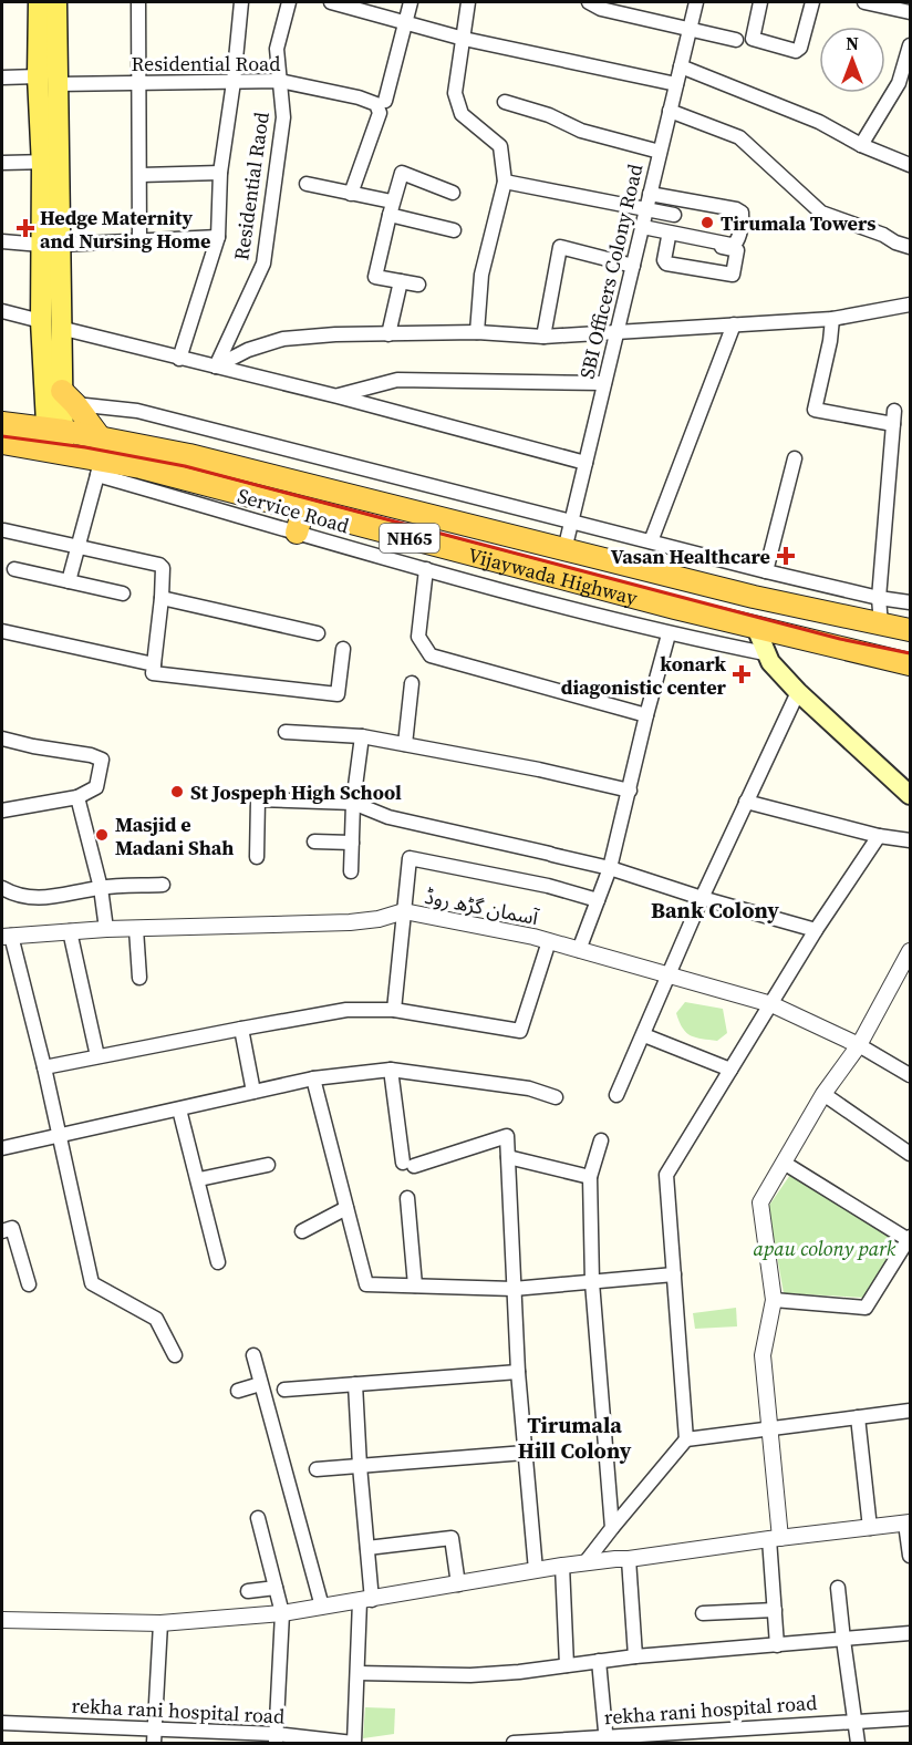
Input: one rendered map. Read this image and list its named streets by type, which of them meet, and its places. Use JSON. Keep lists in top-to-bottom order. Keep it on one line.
{"streets":{"highway":["NH65","Vijaywada Highway"],"street":["Residential Road","Residential Raod","SBI Officers Colony Road","Service Road","آسمان گڑھ روڈ","rekha rani hospital road"]},"crossings":[["Residential Road","Residential Raod"],["SBI Officers Colony Road","Vijaywada Highway"],["Service Road","Vijaywada Highway"]],"districts":["Bank Colony","Tirumala Hill Colony"],"parks":["apau colony park"],"places":{"other":["Tirumala Towers","St Jospeph High School","Masjid e Madani Shah"],"health":["Hedge Maternity and Nursing Home","Vasan Healthcare","konark diagonistic center"]},"north":"top"}
